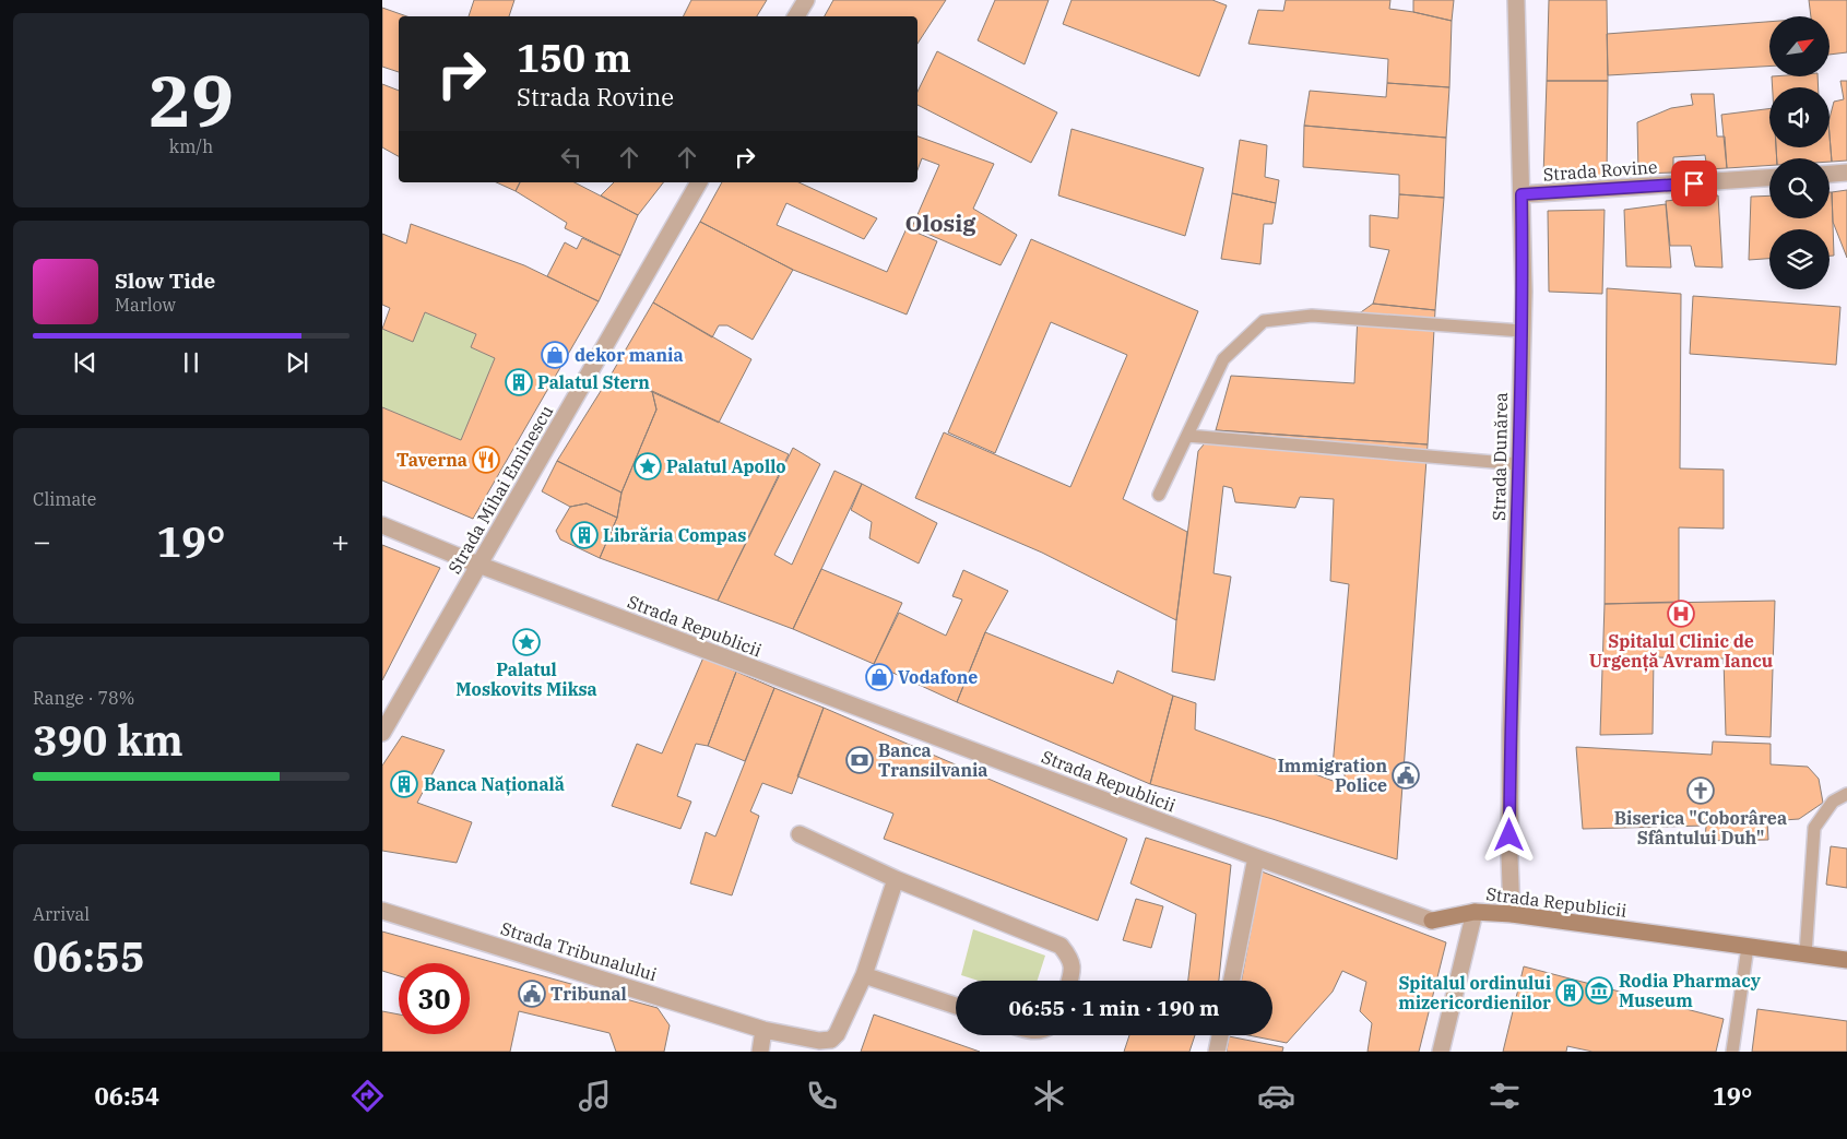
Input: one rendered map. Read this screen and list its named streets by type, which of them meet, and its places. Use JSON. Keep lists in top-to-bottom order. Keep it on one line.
{"streets":{"street":["Strada Rovine","Strada Dunărea","Strada Mihai Eminescu","Strada Republicii","Strada Tribunalului"]},"crossings":[["Strada Rovine","Strada Dunărea"],["Strada Dunărea","Strada Republicii"],["Strada Mihai Eminescu","Strada Republicii"]],"districts":["Olosig"],"places":{"shop":["dekor mania","Vodafone"],"building":["Palatul Stern","Librăria Compas","Banca Națională","Spitalul ordinului mizericordienilor"],"restaurant":["Taverna"],"place":["Palatul Apollo","Palatul Moskovits Miksa"],"hospital":["Spitalul Clinic de Urgență Avram Iancu"],"bank":["Banca Transilvania"],"public building":["Immigration Police","Tribunal"],"church":["Biserica \"Coborârea Sfântului Duh\""],"museum":["Rodia Pharmacy Museum"]},"north":"top right","page":{"tile":[["29","km/h"],"Climate",["Range · 78%","390 km"],["Arrival","06:55"]],"turn":["150 m","Strada Rovine"],"song":["Slow Tide","Marlow"],"heat":["−","19°","+"],"limit":"30","trip":"06:55 · 1 min · 190 m","tabs":["06:54","19°"]}}
